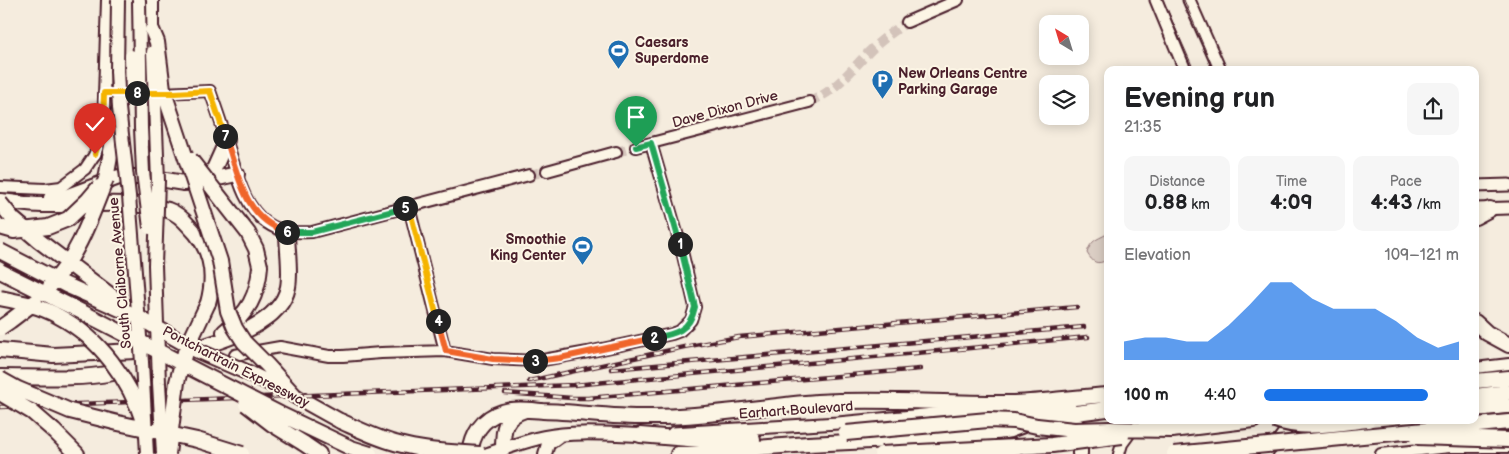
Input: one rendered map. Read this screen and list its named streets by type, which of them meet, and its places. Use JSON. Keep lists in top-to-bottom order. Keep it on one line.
{"streets":{"highway":["Pontchartrain Expressway"],"main road":["South Claiborne Avenue","Earhart Boulevard"],"street":["Dave Dixon Drive"]},"places":{"sports":["Caesars Superdome","Smoothie King Center"],"parking":["New Orleans Centre Parking Garage"]},"north":"top left","page":{"heading":["Evening run","21:35"],"pins":["8","7","5","6","1","4","2","3"],"stats":[["Distance","0.88 km"],["Time","4:09"],["Pace","4:43 /km"]],"chart":["Elevation","109–121 m"],"list":[{"name":"100 m","note":"4:40"}]}}
